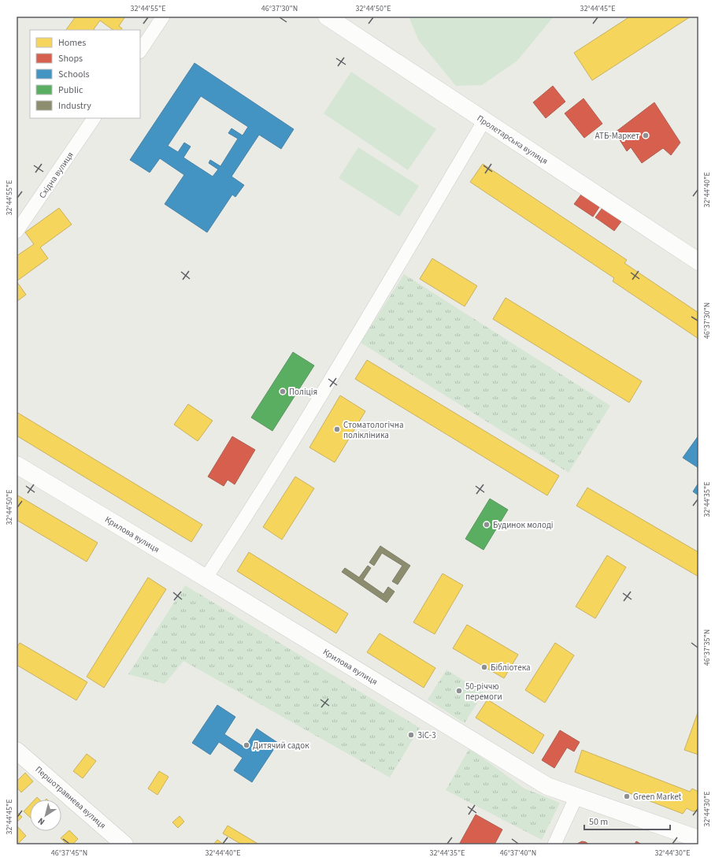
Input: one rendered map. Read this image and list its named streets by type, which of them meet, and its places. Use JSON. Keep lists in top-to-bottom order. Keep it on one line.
{"streets":{"street":["Пролетарська вулиця","Східна вулиця","Крилова вулиця","Першотравнева вулиця"]},"places":["АТБ-Маркет","Поліція","Стоматологічна полікліника","Будинок молоді","Бібліотека","50-річчю перемоги","ЗіС-3","Дитячий садок","Green Market"],"legend":["Homes","Shops","Schools","Public","Industry"],"scale_bar":"50 m","north":"bottom left","coordinates":["32°44'55\"E","46°37'30\"N","32°44'50\"E","32°44'45\"E","32°44'40\"E","32°44'35\"E","46°37'35\"N","32°44'30\"E","46°37'45\"N","46°37'40\"N"]}
